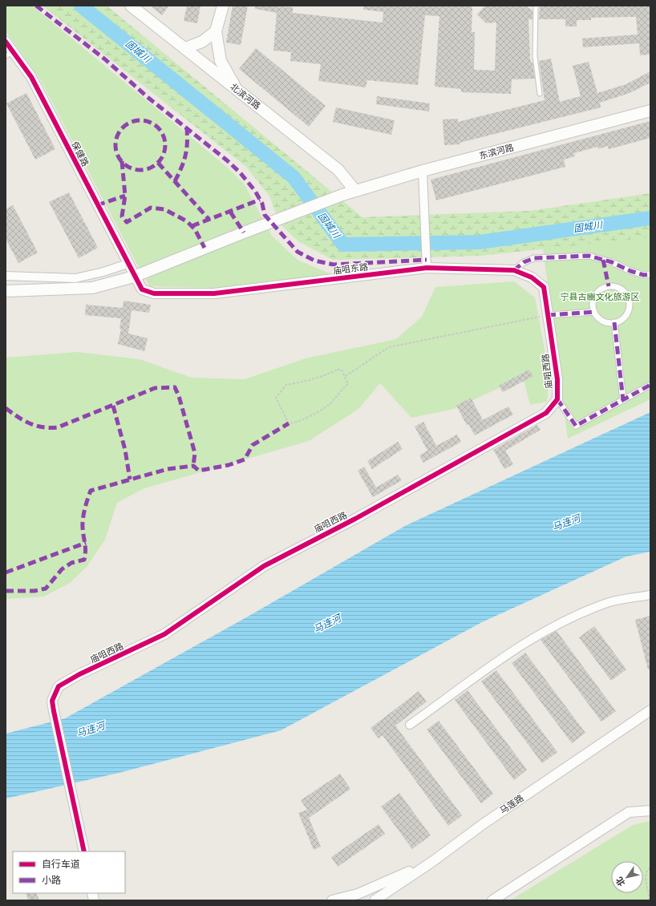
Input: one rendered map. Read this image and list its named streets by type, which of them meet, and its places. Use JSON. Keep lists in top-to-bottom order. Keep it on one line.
{"streets":{"main road":["北滨河路","东滨河路"],"street":["保健路","庙咀东路","庙咀西路","马莲路"]},"crossings":[["北滨河路","东滨河路"],["东滨河路","保健路"],["东滨河路","庙咀东路"],["保健路","庙咀东路"],["庙咀东路","庙咀西路"]],"water":["固城川","马连河"],"parks":["宁县古豳文化旅游区"],"legend":["自行车道","小路"],"north":"bottom left"}
